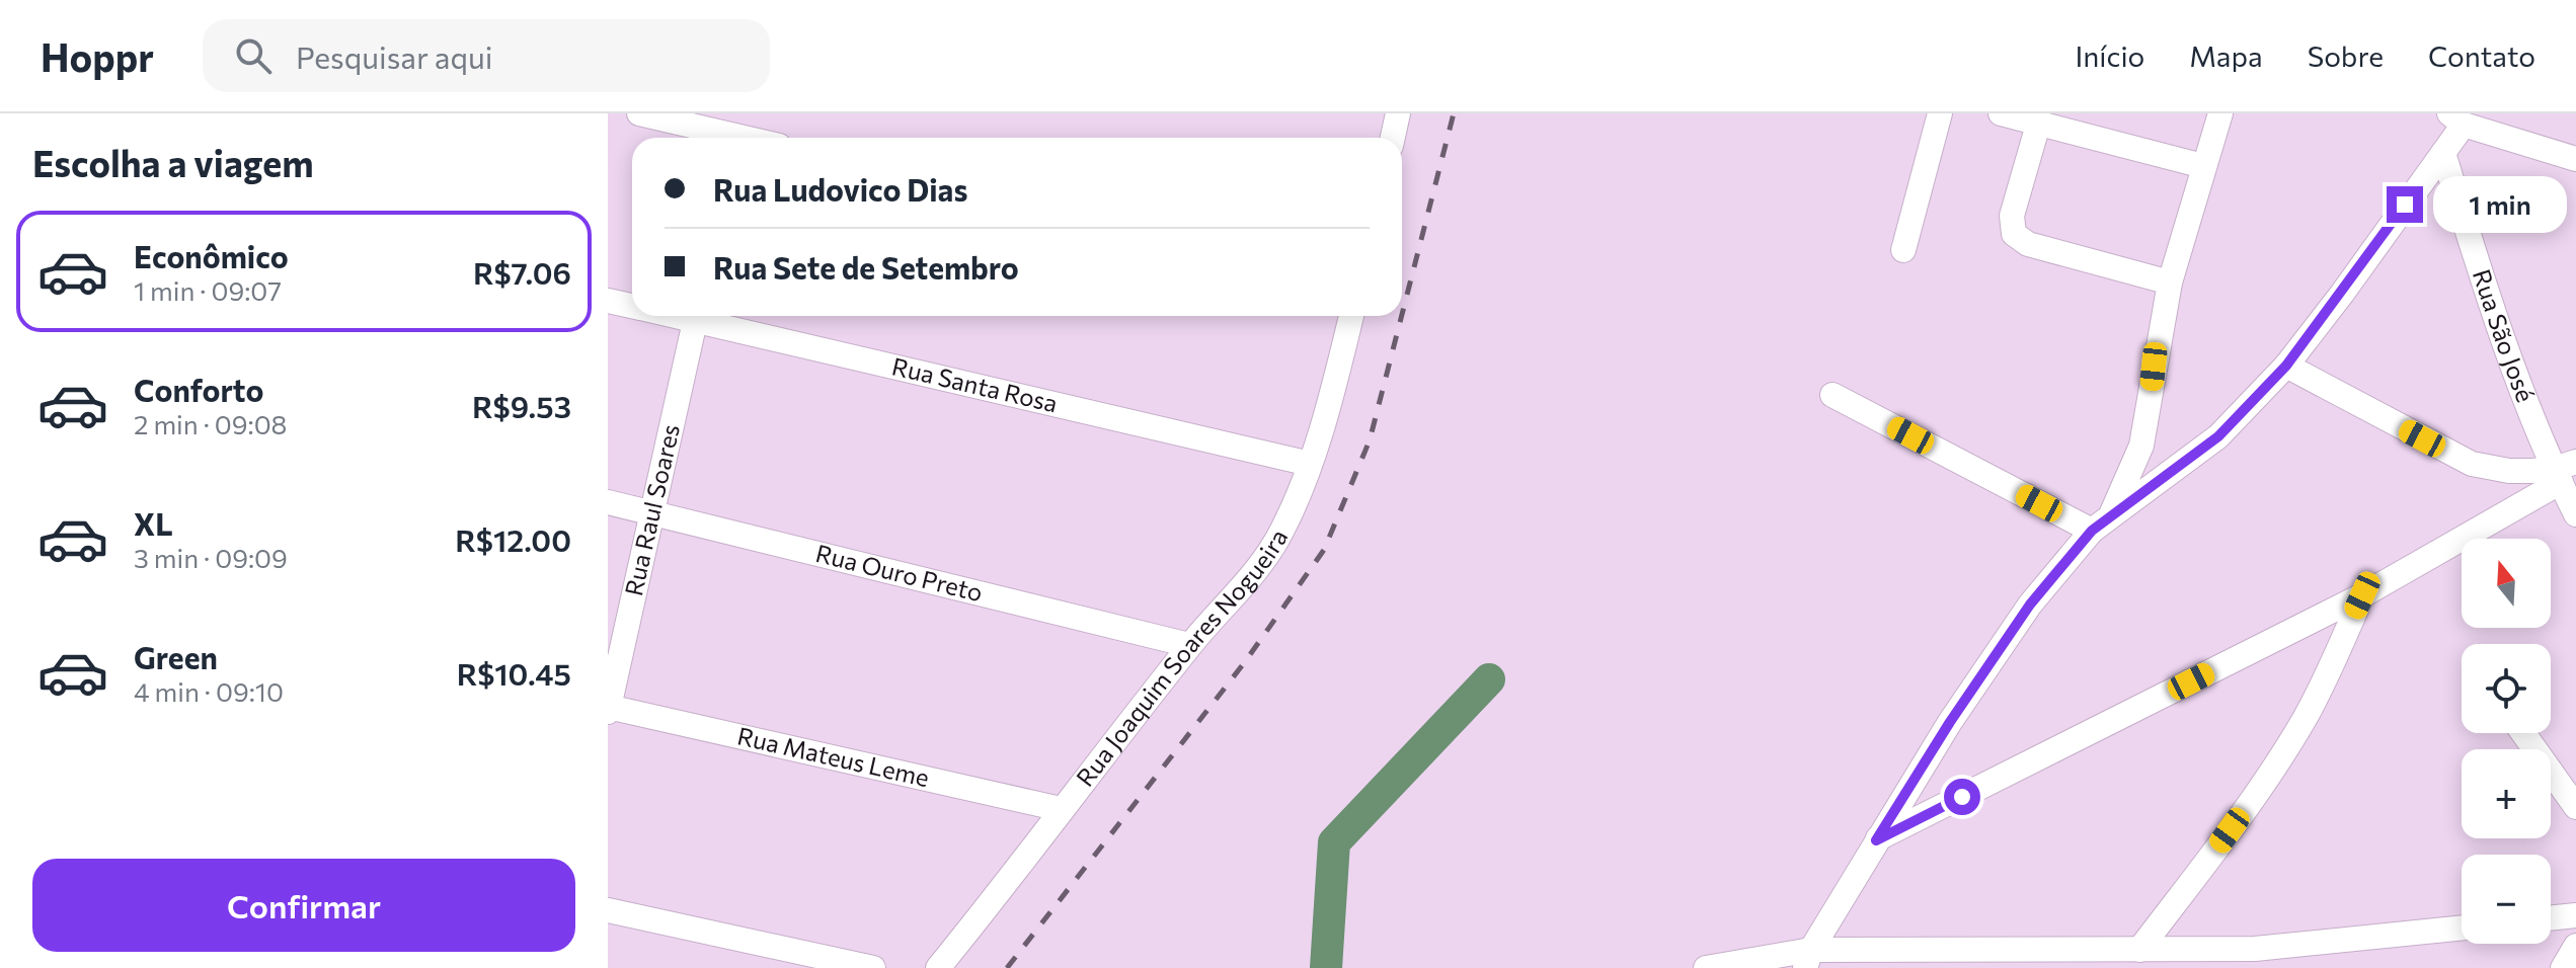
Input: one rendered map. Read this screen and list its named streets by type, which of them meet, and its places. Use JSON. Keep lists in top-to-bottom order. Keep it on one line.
{"streets":{"street":["Rua São José","Rua Santa Rosa","Rua Raul Soares","Rua Ouro Preto","Rua Joaquim Soares Nogueira","Rua Mateus Leme"]},"crossings":[["Rua Santa Rosa","Rua Joaquim Soares Nogueira"],["Rua Raul Soares","Rua Ouro Preto"],["Rua Raul Soares","Rua Mateus Leme"],["Rua Ouro Preto","Rua Joaquim Soares Nogueira"],["Rua Joaquim Soares Nogueira","Rua Mateus Leme"]],"north":"top","page":{"header":"Hoppr","search":"Pesquisar aqui","nav":["Início","Mapa","Sobre","Contato"],"heading":"Escolha a viagem","banner":["Rua Ludovico Dias","Rua Sete de Setembro"],"bubble":"1 min","list":[{"name":"Econômico","note":"1 min · 09:07","value":"R$7.06"},{"name":"Conforto","note":"2 min · 09:08","value":"R$9.53"},{"name":"XL","note":"3 min · 09:09","value":"R$12.00"},{"name":"Green","note":"4 min · 09:10","value":"R$10.45"}],"map_buttons":["+","−"],"buttons":"Confirmar"}}
